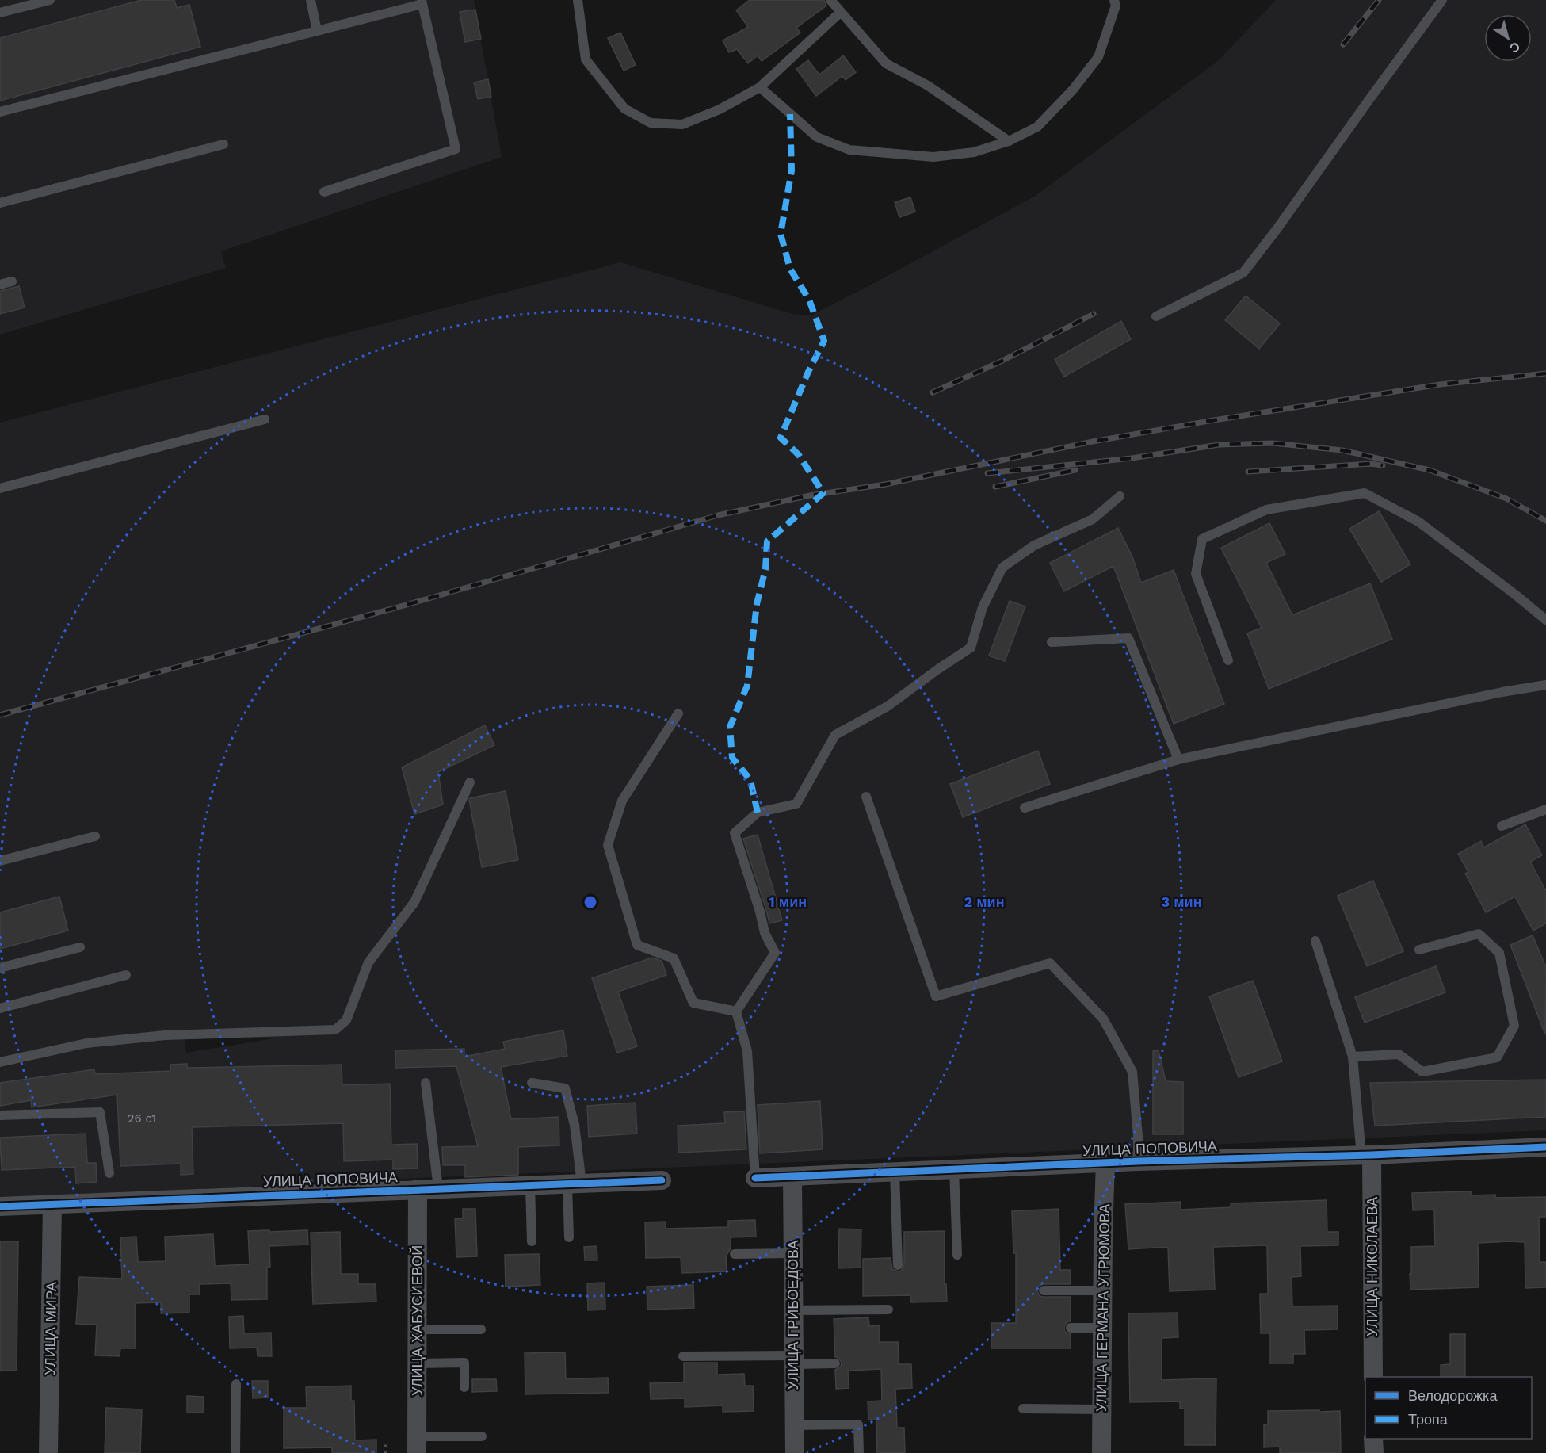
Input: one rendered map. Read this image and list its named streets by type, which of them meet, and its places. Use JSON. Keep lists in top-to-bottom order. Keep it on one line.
{"streets":{"street":["УЛИЦА ПОПОВИЧА","УЛИЦА НИКОЛАЕВА","УЛИЦА ГЕРМАНА УГРЮМОВА","УЛИЦА ГРИБОЕДОВА","УЛИЦА ХАБУСИЕВОЙ","УЛИЦА МИРА"]},"crossings":[["УЛИЦА ПОПОВИЧА","УЛИЦА НИКОЛАЕВА"],["УЛИЦА ПОПОВИЧА","УЛИЦА ГЕРМАНА УГРЮМОВА"],["УЛИЦА ПОПОВИЧА","УЛИЦА ГРИБОЕДОВА"],["УЛИЦА ПОПОВИЧА","УЛИЦА ХАБУСИЕВОЙ"],["УЛИЦА ПОПОВИЧА","УЛИЦА МИРА"]],"house_numbers":["26 с1"],"legend":["Велодорожка","Тропа"],"north":"bottom right","rings":["1 мин","2 мин","3 мин"]}
